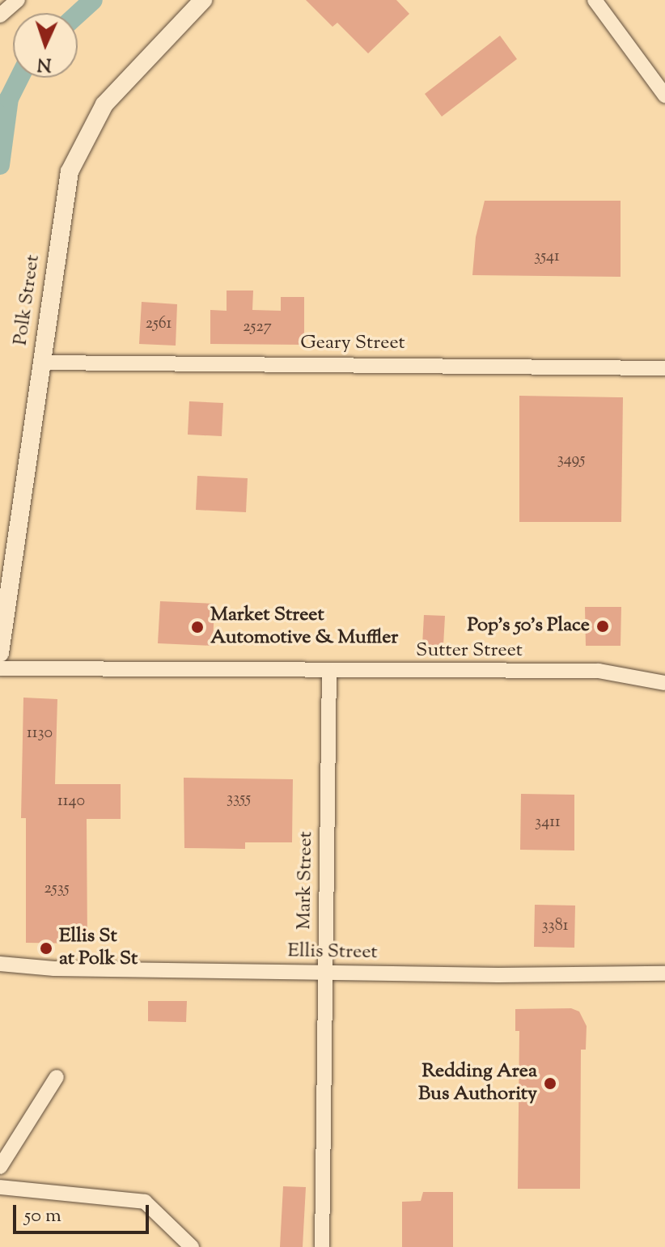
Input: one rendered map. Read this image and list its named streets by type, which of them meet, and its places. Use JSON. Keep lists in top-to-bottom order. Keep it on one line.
{"streets":{"street":["Polk Street","Geary Street","Sutter Street","Mark Street","Ellis Street"]},"crossings":[["Polk Street","Geary Street"],["Sutter Street","Mark Street"],["Mark Street","Ellis Street"]],"places":["Pop's 50's Place","Market Street Automotive & Muffler","Ellis St at Polk St","Redding Area Bus Authority"],"house_numbers":["3541","2561","2527","3495","1130","3355","1140","3411","2535","3381"],"scale_bar":"50 m","north":"bottom"}
